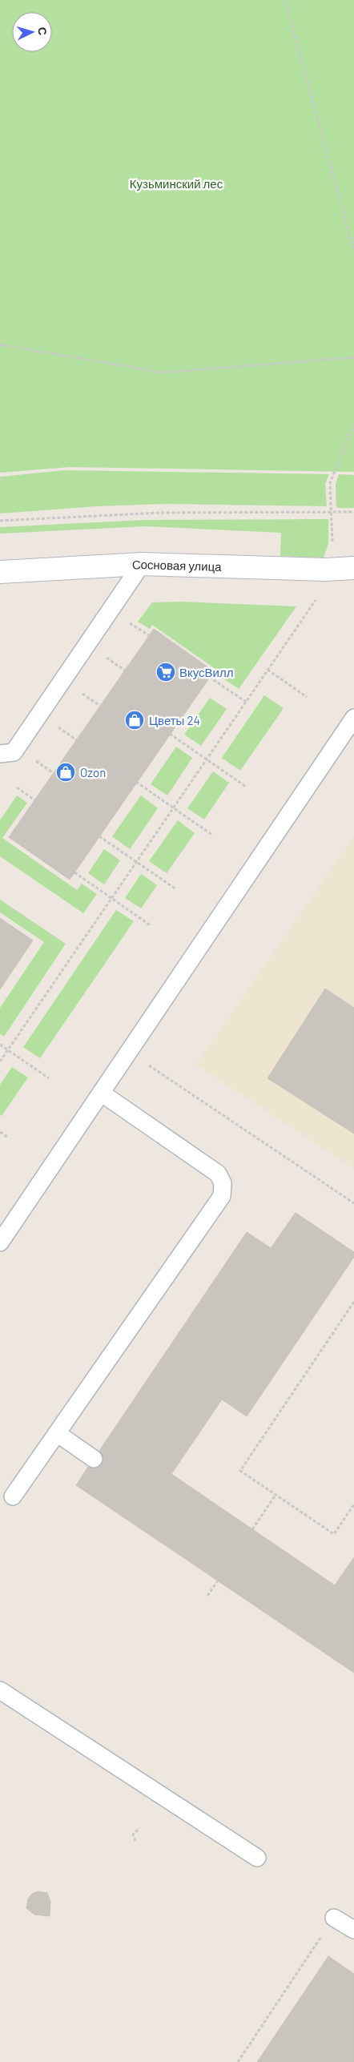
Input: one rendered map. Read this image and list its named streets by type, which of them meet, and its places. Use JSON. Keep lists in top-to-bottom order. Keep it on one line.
{"streets":{"street":["Сосновая улица"]},"parks":["Кузьминский лес"],"places":{"supermarket":["ВкусВилл"],"shop":["Цветы 24","Ozon"]},"north":"right"}
